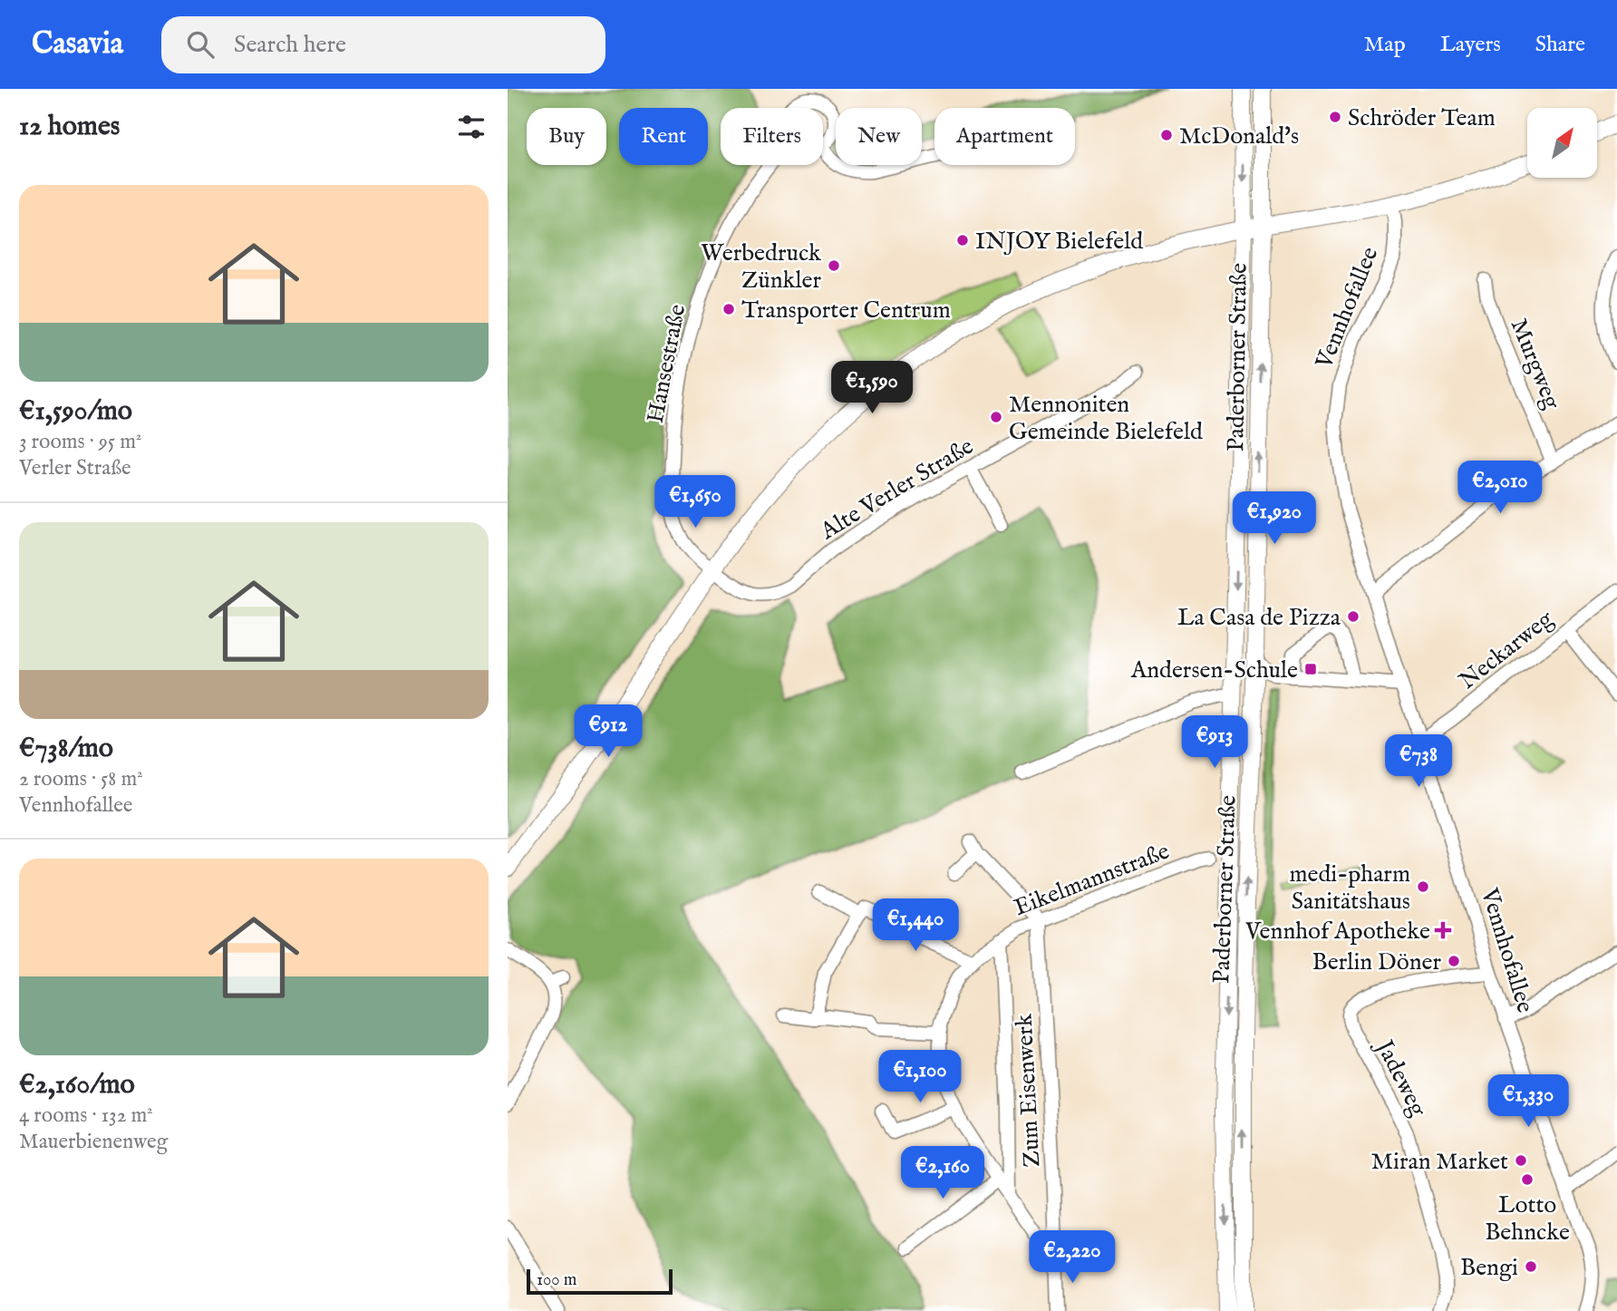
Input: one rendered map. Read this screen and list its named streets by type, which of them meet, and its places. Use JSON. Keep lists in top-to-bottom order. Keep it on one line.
{"streets":{"main road":["Paderborner Straße"],"street":["Vennhofallee","Hansestraße","Murgweg","Alte Verler Straße","Neckarweg","Eikelmannstraße","Jadeweg","Zum Eisenwerk"]},"crossings":[["Vennhofallee","Neckarweg"],["Vennhofallee","Jadeweg"],["Hansestraße","Alte Verler Straße"],["Eikelmannstraße","Zum Eisenwerk"]],"places":{"other":["Schröder Team","McDonald's","INJOY Bielefeld","Werbedruck Zünkler","Transporter Centrum","Mennoniten Gemeinde Bielefeld","La Casa de Pizza","medi-pharm Sanitätshaus","Berlin Döner","Miran Market","Lotto Behncke","Bengi"],"transit":["Andersen-Schule"],"health":["Vennhof Apotheke"]},"scale_bar":"100 m","north":"top right","page":{"header":"Casavia","search":"Search here","nav":["Map","Layers","Share"],"heading":"12 homes","chip":["Buy","Rent","Filters","New","Apartment"],"list":[{"name":"€1,590/mo","note":"3 rooms · 95 m² · Verler Straße"},{"name":"€738/mo","note":"2 rooms · 58 m² · Vennhofallee"},{"name":"€2,160/mo","note":"4 rooms · 132 m² · Mauerbienenweg"}],"price":["€1,590","€2,010","€1,650","€1,920","€912","€913","€738","€1,440","€1,100","€1,330","€2,160","€2,220"],"scale":"100 m"}}
